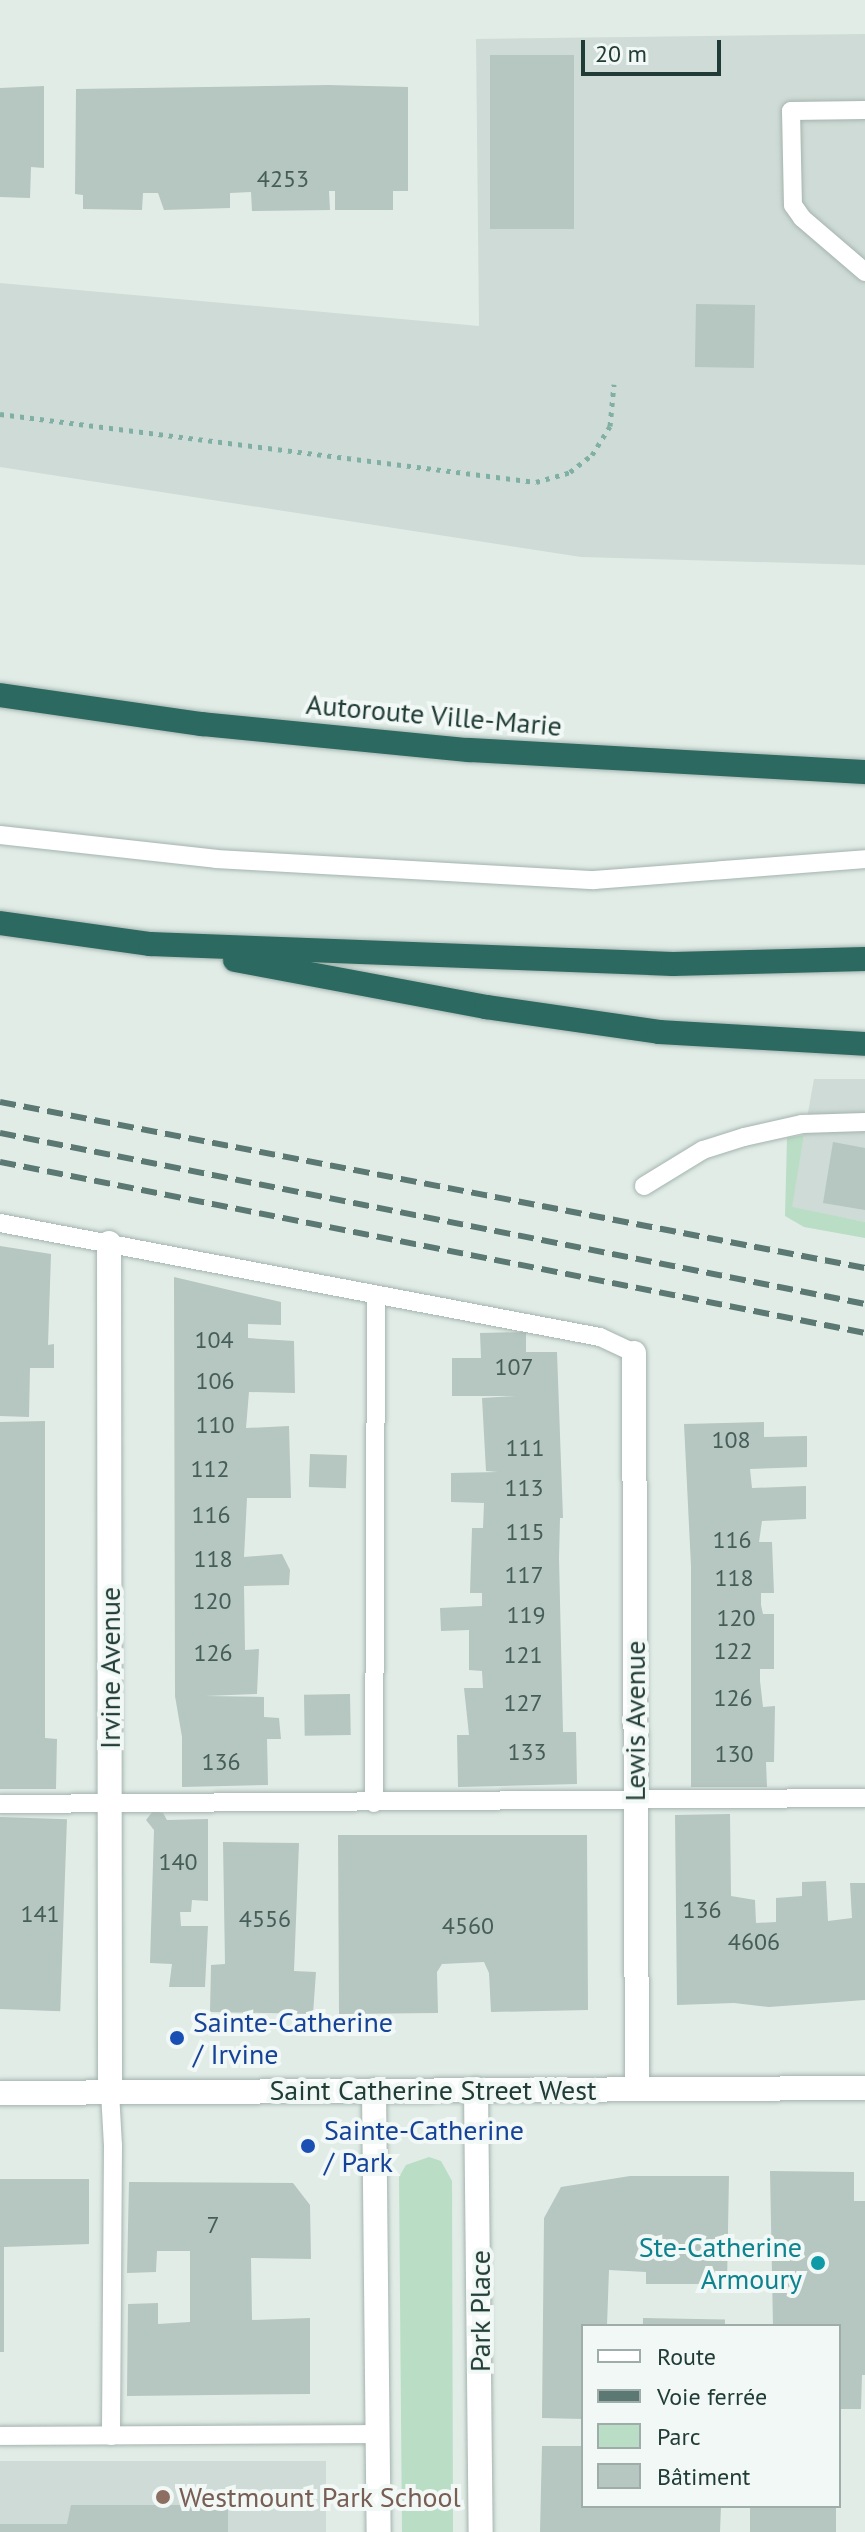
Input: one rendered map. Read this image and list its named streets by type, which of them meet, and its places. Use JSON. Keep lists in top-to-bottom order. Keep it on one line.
{"streets":{"highway":["Autoroute Ville-Marie"],"street":["Irvine Avenue","Lewis Avenue","Saint Catherine Street West","Park Place"]},"crossings":[["Irvine Avenue","Saint Catherine Street West"],["Lewis Avenue","Saint Catherine Street West"],["Saint Catherine Street West","Park Place"]],"places":["Sainte-Catherine / Irvine","Sainte-Catherine / Park","Ste-Catherine Armoury","Westmount Park School"],"house_numbers":["4253","104","107","106","110","108","111","112","113","116","115","116","118","117","118","120","119","120","122","126","121","126","127","133","130","136","140","136","141","4556","4560","4606","7"],"legend":["Route","Voie ferrée","Parc","Bâtiment"],"scale_bar":"20 m"}
